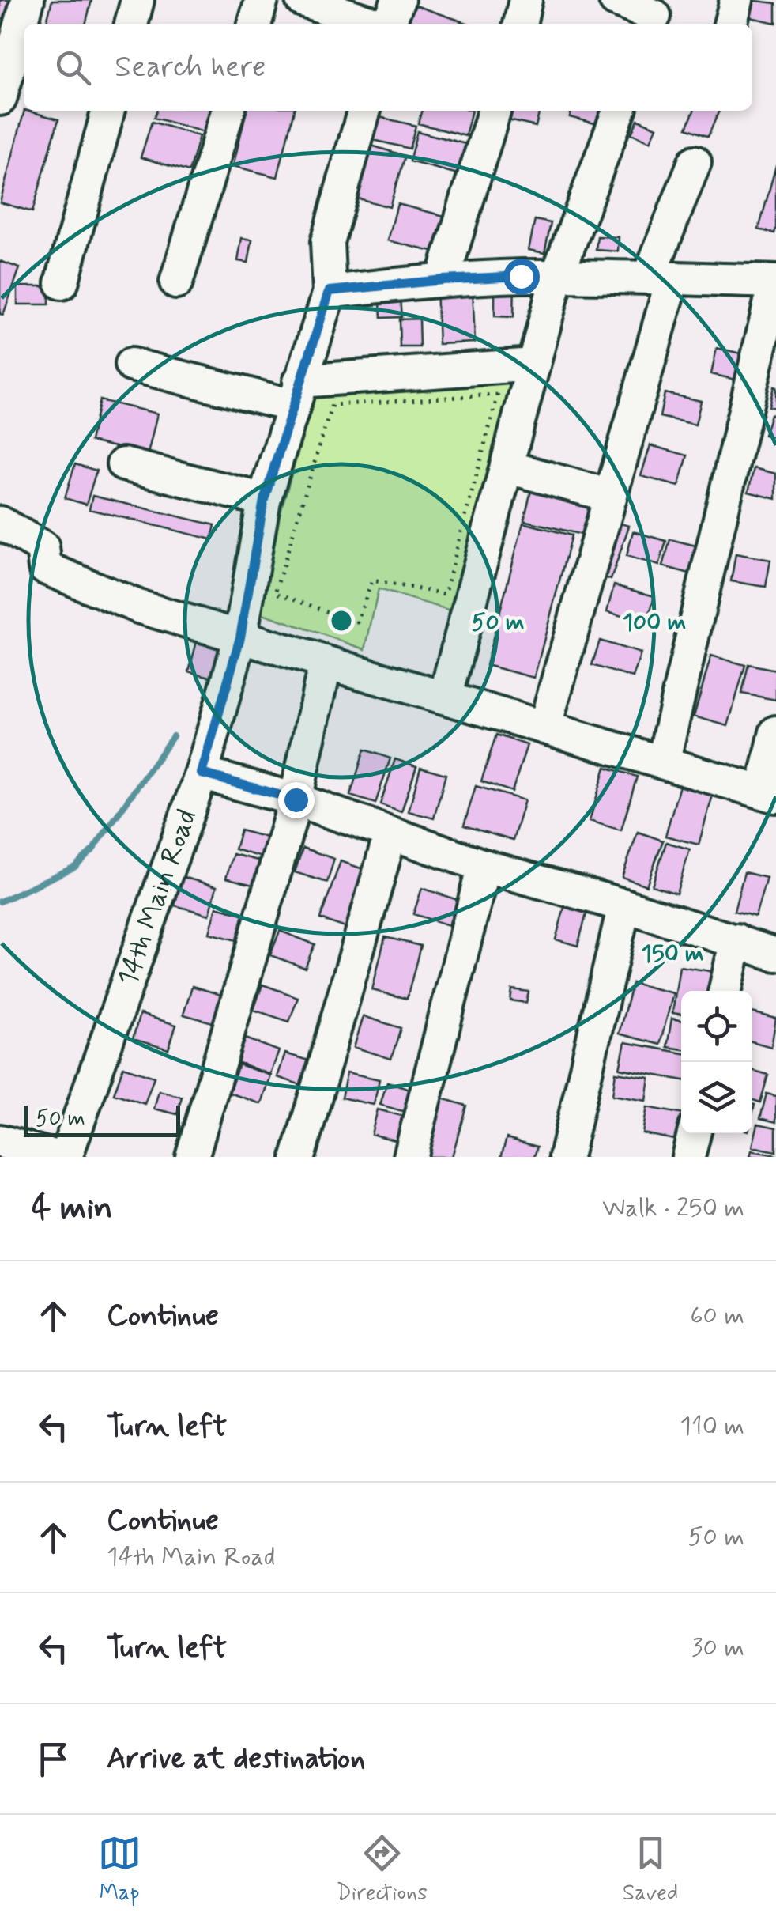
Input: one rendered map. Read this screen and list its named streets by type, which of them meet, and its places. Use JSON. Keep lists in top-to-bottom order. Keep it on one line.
{"streets":{"street":["14th Main Road"]},"scale_bar":"50 m","page":{"search":"Search here","scale":"50 m","heading":["4 min","Walk · 250 m"],"list":[["Continue","60 m"],["Turn left","110 m"],["Continue","14th Main Road","50 m"],["Turn left","30 m"],"Arrive at destination"],"nav":["Map","Directions","Saved"]},"rings":["50 m","100 m","150 m"]}
